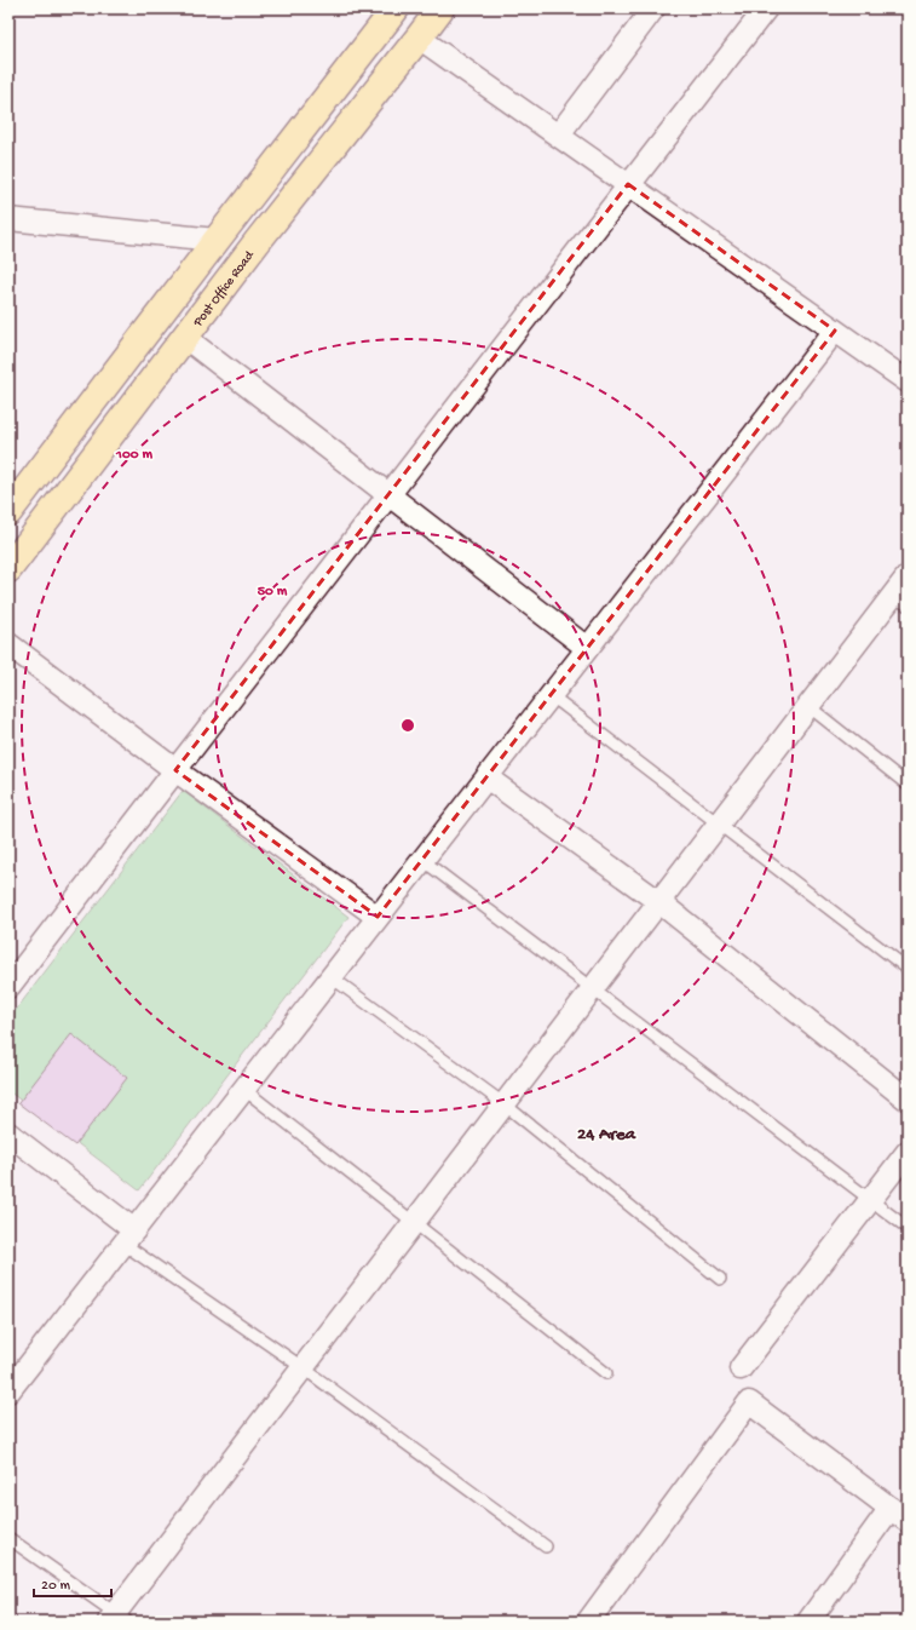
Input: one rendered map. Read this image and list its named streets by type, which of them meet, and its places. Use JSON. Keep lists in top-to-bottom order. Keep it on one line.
{"streets":{"main road":["Post Office Road"]},"districts":["24 Area"],"scale_bar":"20 m","rings":["100 m","50 m"]}
